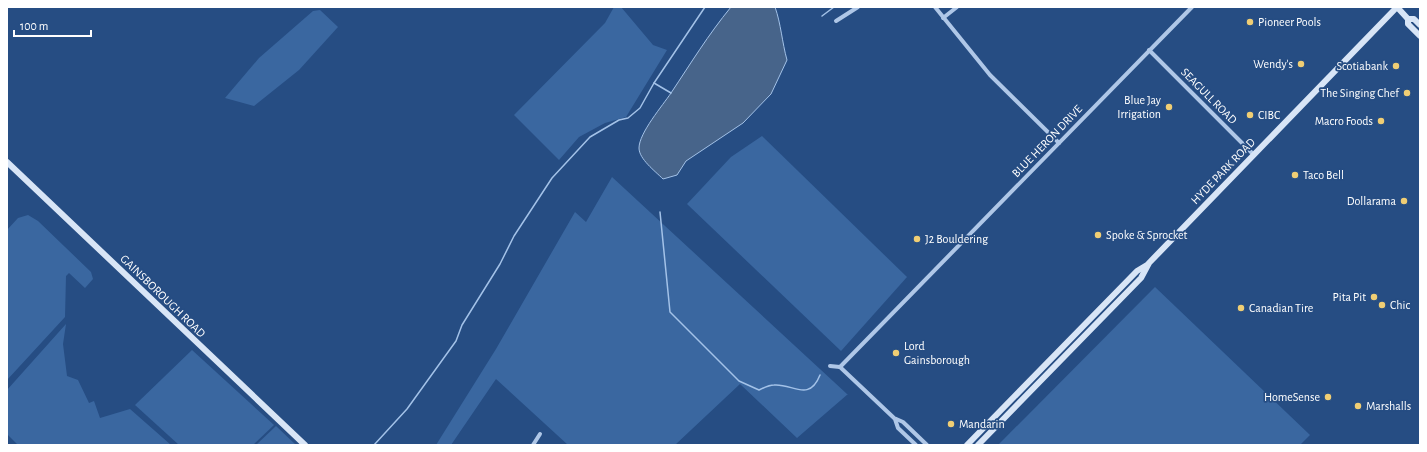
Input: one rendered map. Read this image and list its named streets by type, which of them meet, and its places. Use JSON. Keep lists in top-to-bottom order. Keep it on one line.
{"streets":{"main road":["HYDE PARK ROAD","GAINSBOROUGH ROAD"],"street":["SEAGULL ROAD","BLUE HERON DRIVE"]},"crossings":[["SEAGULL ROAD","BLUE HERON DRIVE"],["SEAGULL ROAD","HYDE PARK ROAD"]],"places":["Pioneer Pools","Wendy's","Scotiabank","The Singing Chef","Blue Jay Irrigation","CIBC","Macro Foods","Taco Bell","Dollarama","Spoke & Sprocket","J2 Bouldering","Pita Pit","Chic","Canadian Tire","Lord Gainsborough","HomeSense","Marshalls","Mandarin"],"scale_bar":"100 m"}
